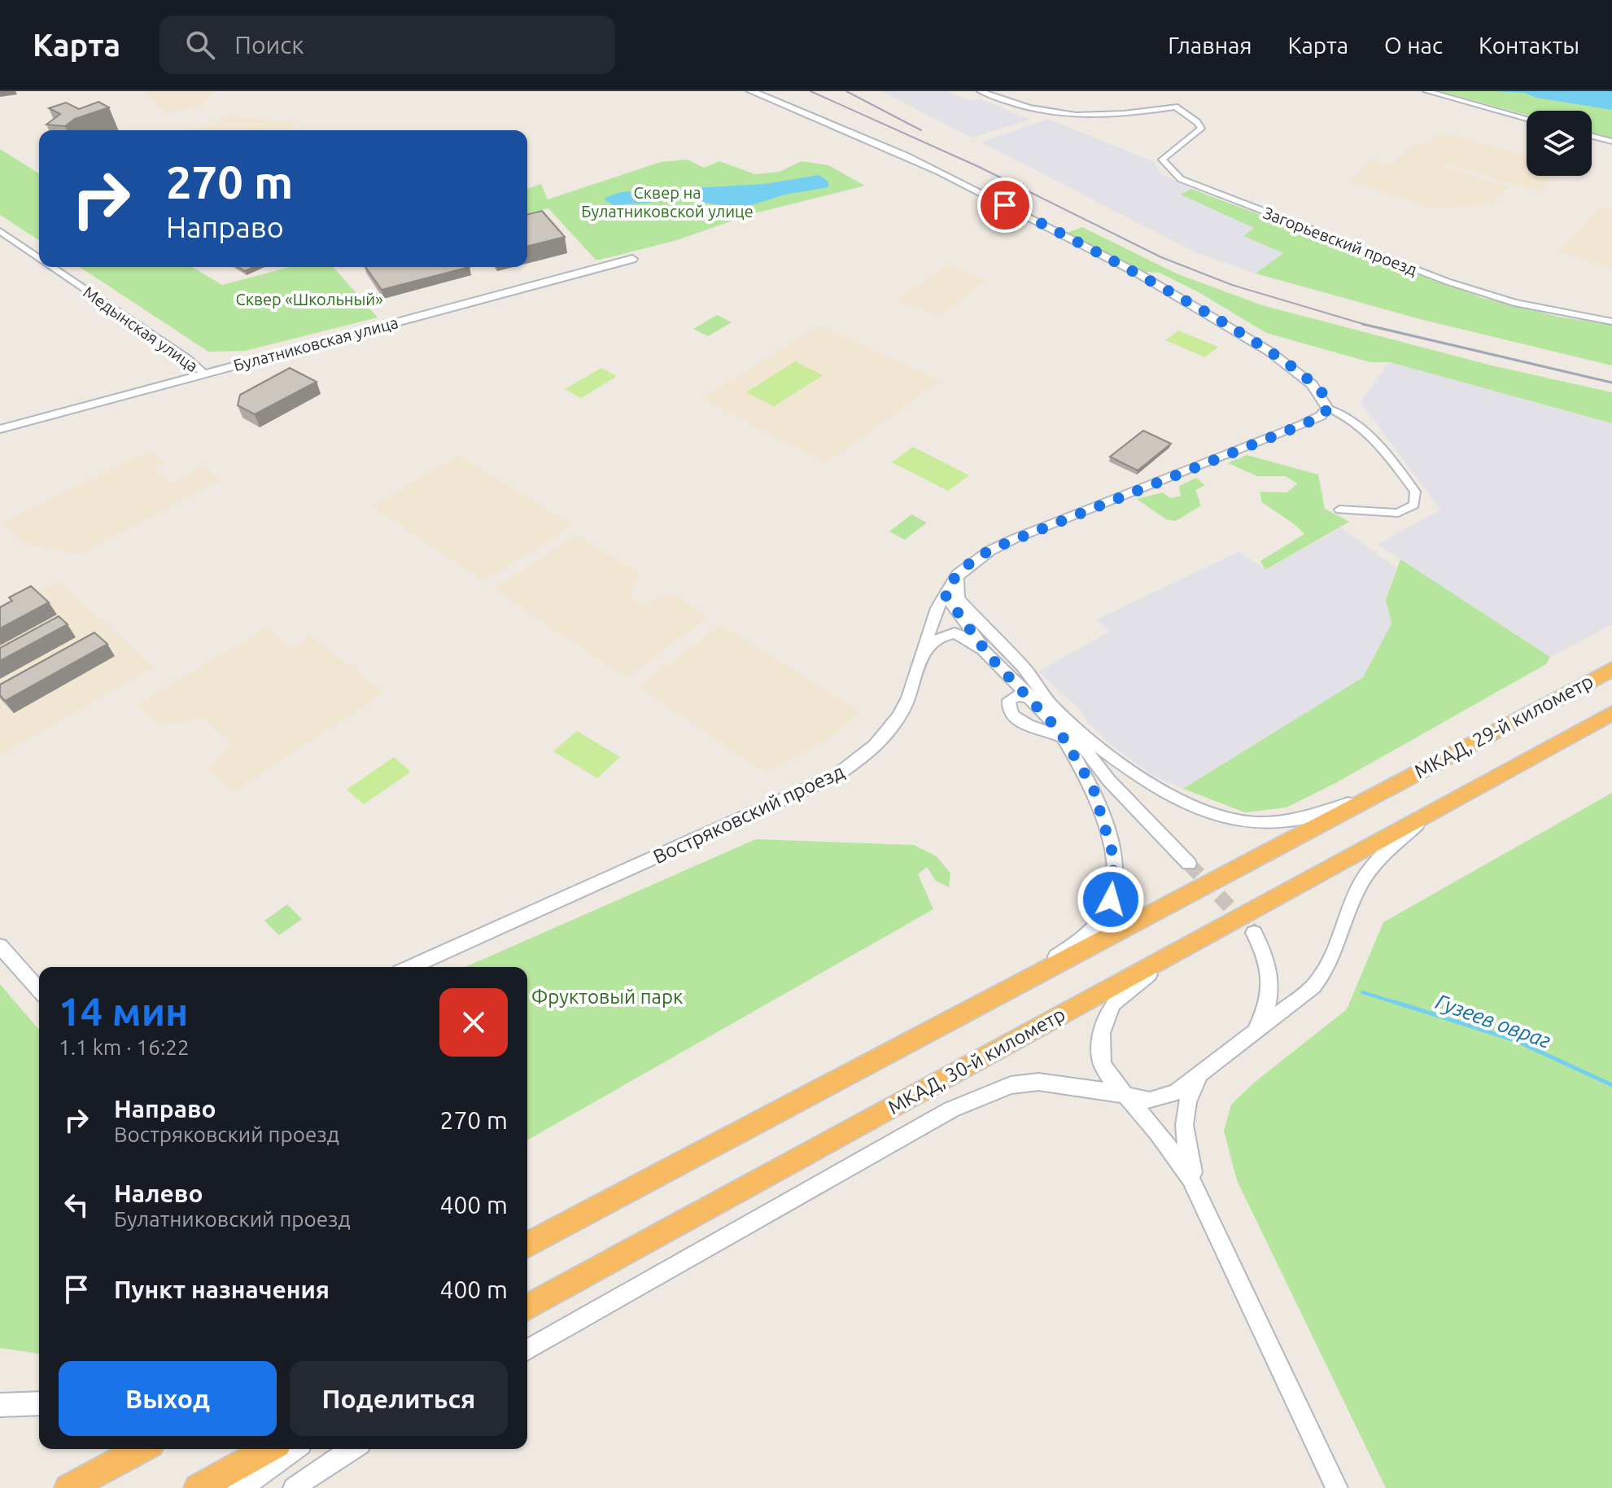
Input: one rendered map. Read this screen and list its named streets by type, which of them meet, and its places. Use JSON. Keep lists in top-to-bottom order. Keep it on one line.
{"streets":{"highway":["МКАД, 29-й километр","МКАД, 30-й километр"],"street":["Загорьевский проезд","Медынская улица","Булатниковская улица","Востряковский проезд"]},"crossings":[["Медынская улица","Булатниковская улица"],["МКАД, 29-й километр","МКАД, 30-й километр"]],"water":["Гузеев овраг"],"parks":["Сквер на Булатниковской улице","Сквер «Школьный»","Фруктовый парк"],"page":{"header":"Карта","search":"Поиск","nav":["Главная","Карта","О нас","Контакты"],"turn":["270 m","Направо"],"heading":["14 мин","1.1 km · 16:22"],"list":[{"name":"Направо","note":"Востряковский проезд","value":"270 m"},{"name":"Налево","note":"Булатниковский проезд","value":"400 m"},{"name":"Пункт назначения","value":"400 m"}],"buttons":["Выход","Поделиться"]}}
